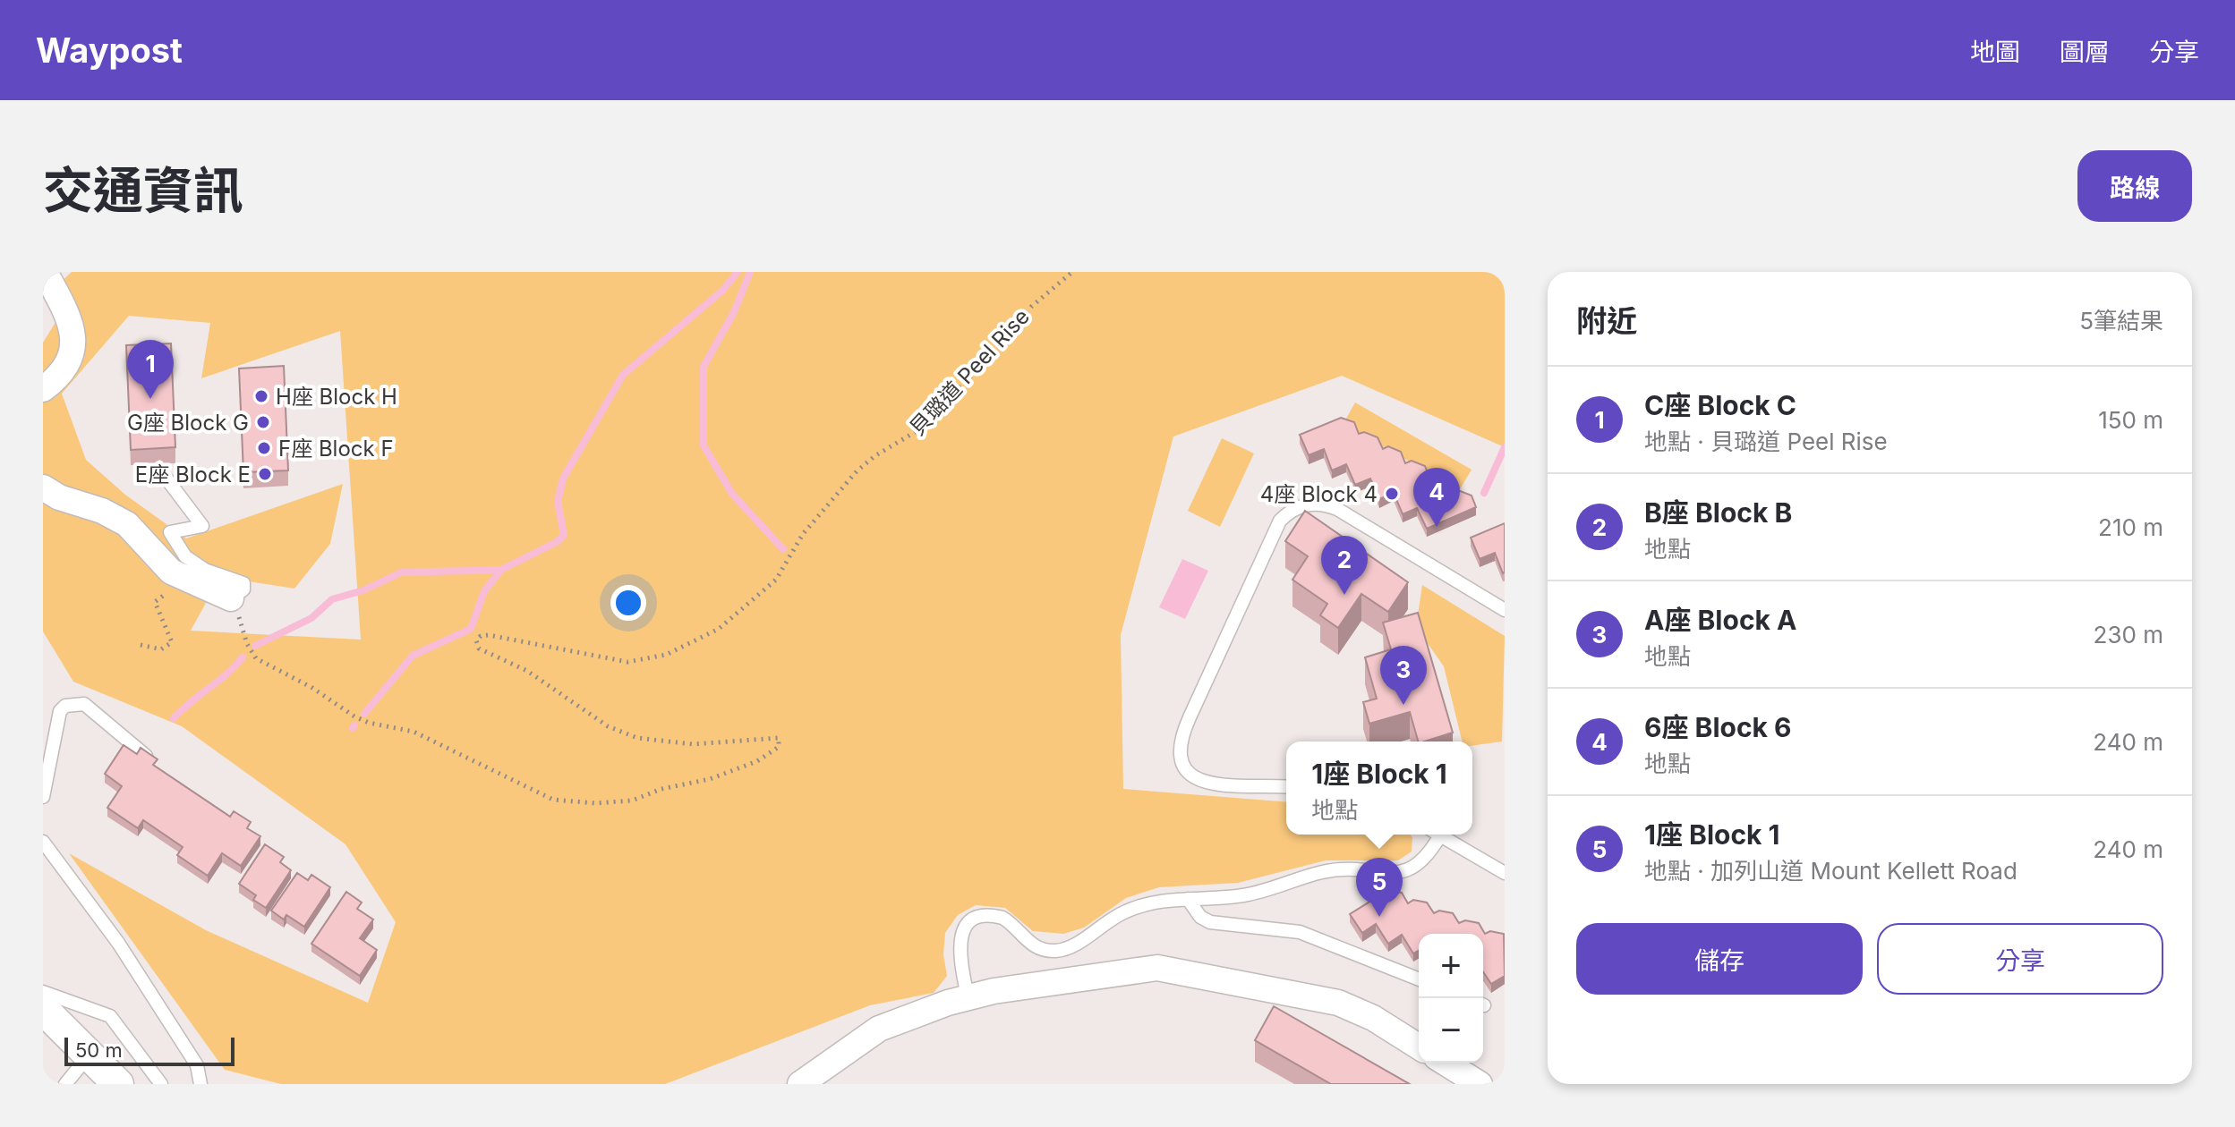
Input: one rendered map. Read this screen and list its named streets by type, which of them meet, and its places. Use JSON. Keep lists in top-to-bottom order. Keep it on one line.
{"streets":{"path":["貝璐道 Peel Rise"]},"places":["H座 Block H","G座 Block G","F座 Block F","E座 Block E","4座 Block 4"],"scale_bar":"50 m","page":{"header":"Waypost","nav":["地圖","圖層","分享"],"title":"交通資訊","buttons":["路線",["儲存","分享"]],"heading":["附近","5筆結果"],"pins":["1","4","2","3","5"],"list":[{"mark":"1","name":"C座 Block C","note":"地點 · 貝璐道 Peel Rise","value":"150 m"},{"mark":"2","name":"B座 Block B","note":"地點","value":"210 m"},{"mark":"3","name":"A座 Block A","note":"地點","value":"230 m"},{"mark":"4","name":"6座 Block 6","note":"地點","value":"240 m"},{"mark":"5","name":"1座 Block 1","note":"地點 · 加列山道 Mount Kellett Road","value":"240 m"}],"popup":["1座 Block 1","地點"],"map_buttons":["+","−"],"scale":"50 m"}}
